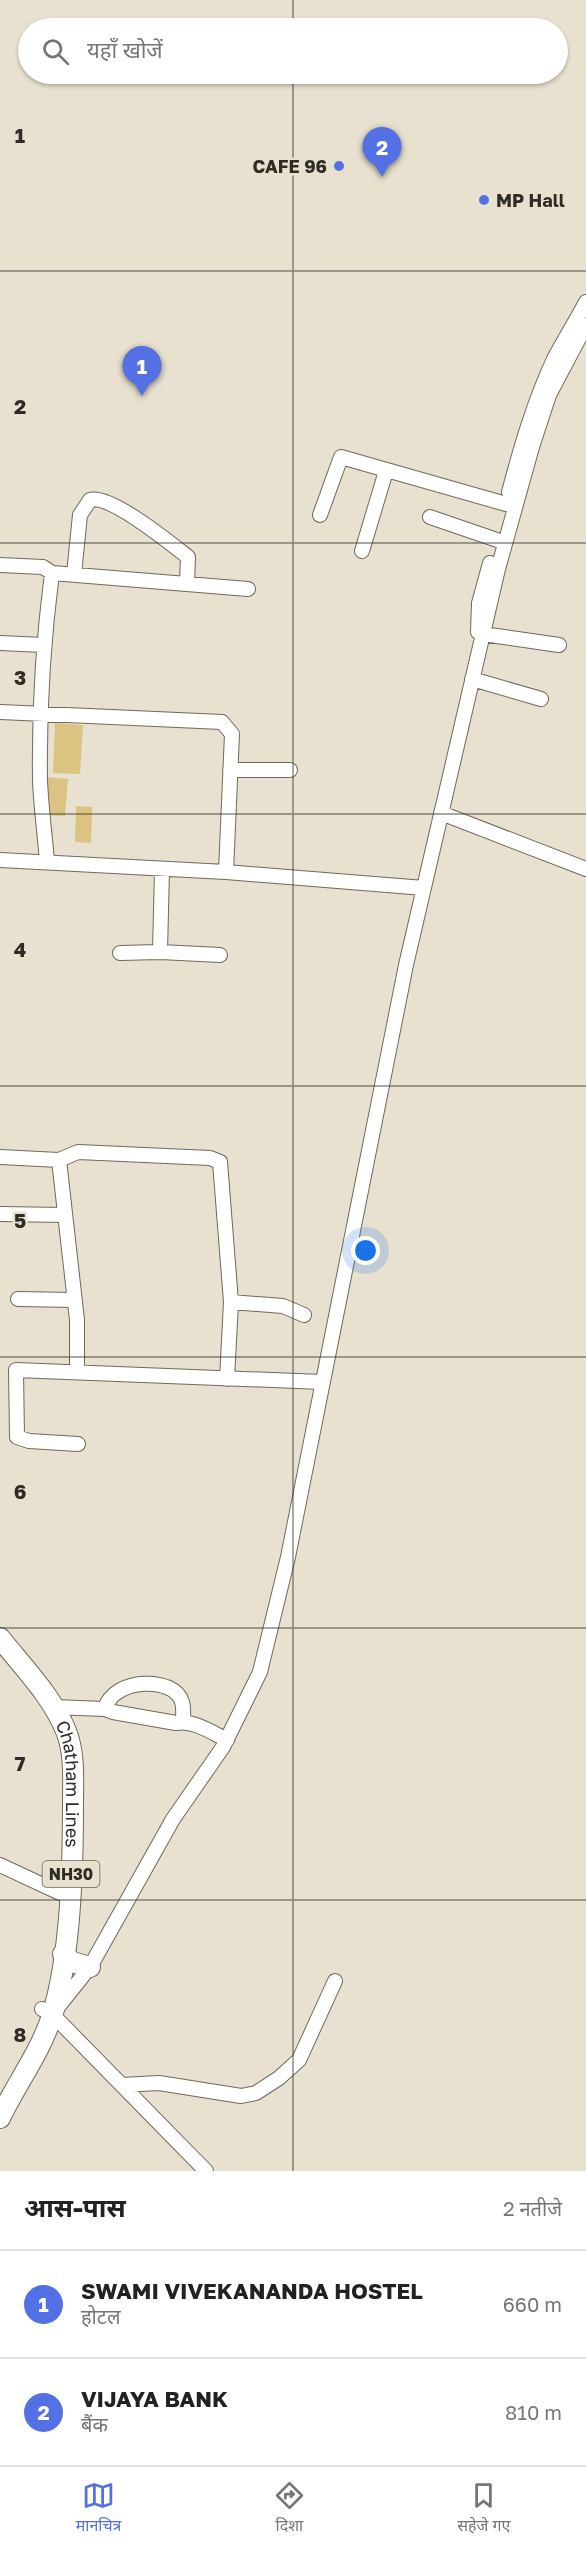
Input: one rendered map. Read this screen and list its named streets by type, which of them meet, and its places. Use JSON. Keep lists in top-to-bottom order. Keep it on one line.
{"streets":{"highway":["Chatham Lines","NH30"]},"places":["CAFE 96","MP Hall"],"page":{"search":"यहाँ खोजें","pins":["2","1"],"heading":["आस-पास","2 नतीजे"],"list":[{"mark":"1","name":"SWAMI VIVEKANANDA HOSTEL","note":"होटल","value":"660 m"},{"mark":"2","name":"VIJAYA BANK","note":"बैंक","value":"810 m"}],"nav":["मानचित्र","दिशा","सहेजे गए"]},"grid":{"rows":["1","2","3","4","5","6","7","8"]}}
